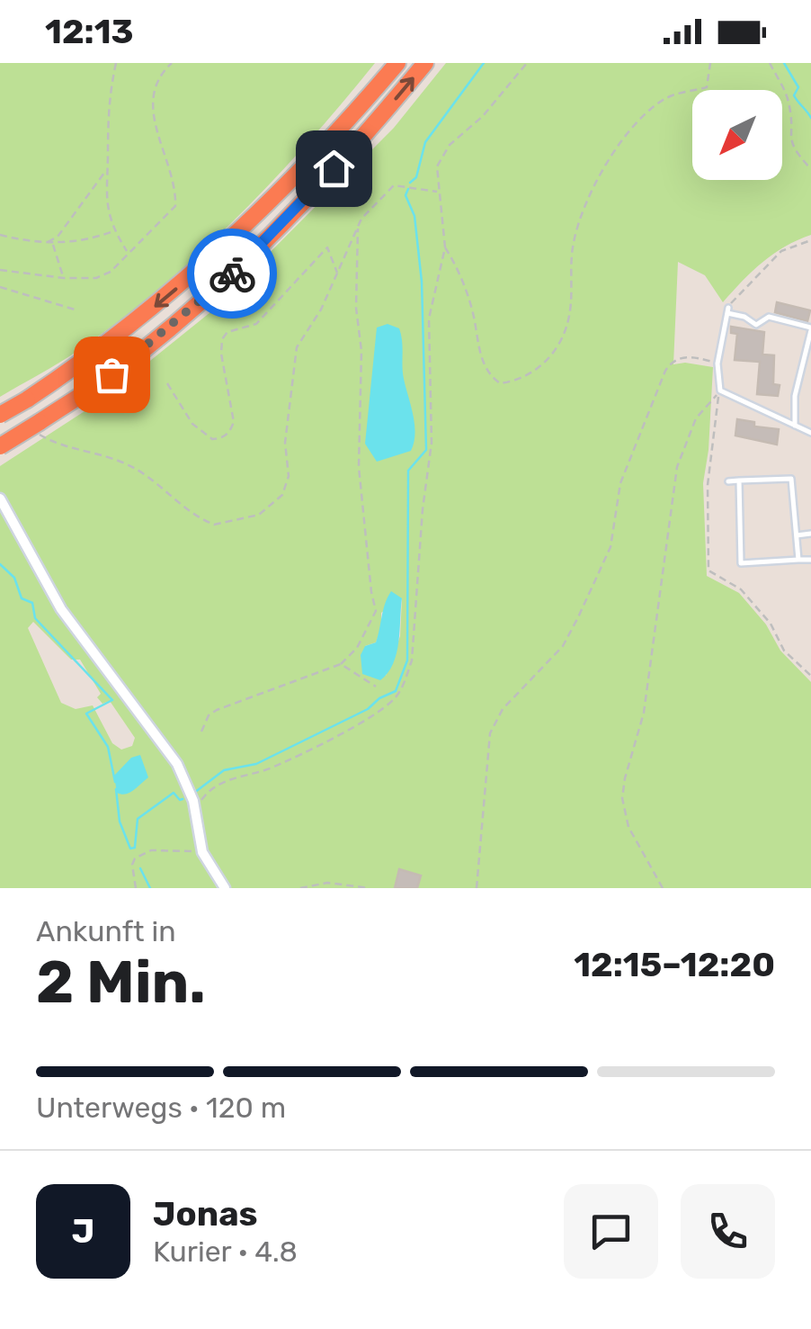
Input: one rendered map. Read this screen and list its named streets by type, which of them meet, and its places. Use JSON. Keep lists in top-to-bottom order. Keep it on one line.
{"north":"bottom left","page":{"status":"12:13","heading":["2 Min.","Ankunft in","12:15–12:20"],"panel":["Jonas","Kurier · 4.8"],"bar":"Unterwegs · 120 m","round":"J"}}
